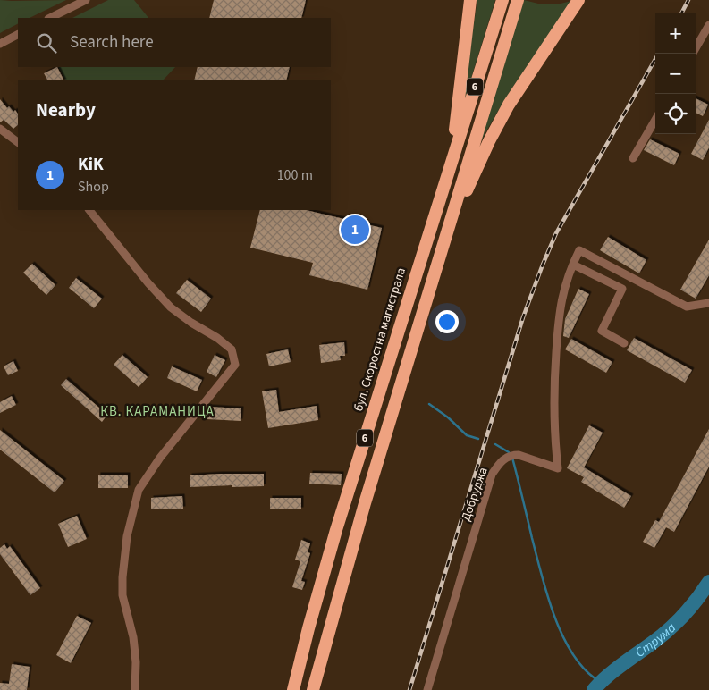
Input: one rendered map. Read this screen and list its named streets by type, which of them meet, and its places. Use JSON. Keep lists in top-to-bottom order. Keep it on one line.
{"streets":{"highway":["6","бул. Скоростна магистрала"],"street":["Добруджа"]},"districts":["КВ. КАРАМАНИЦА"],"water":["Струма"],"page":{"map_buttons":["+","−"],"search":"Search here","heading":"Nearby","list":[{"mark":"1","name":"KiK","note":"Shop","value":"100 m"}],"pins":"1"}}
